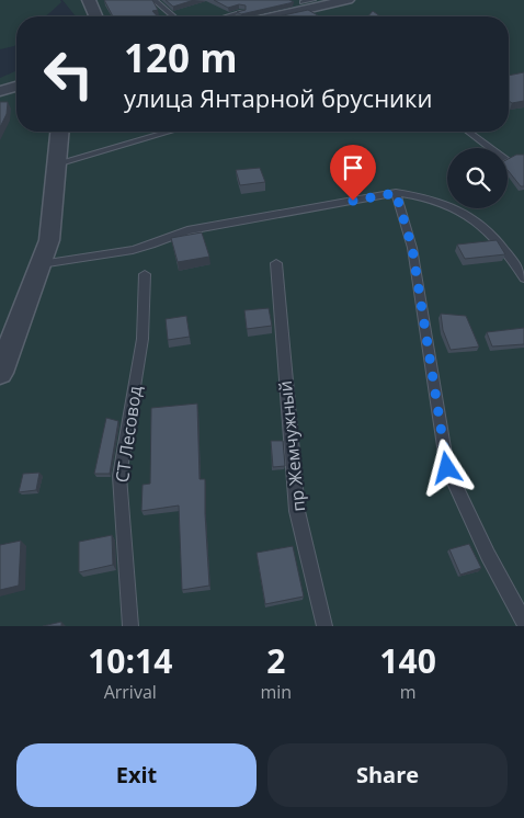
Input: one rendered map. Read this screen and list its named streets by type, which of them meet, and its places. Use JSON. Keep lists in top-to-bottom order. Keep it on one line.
{"streets":{"lane":["СТ Лесовод","пр Жемчужный"]},"page":{"turn":["120 m","улица Янтарной брусники"],"eta":["10:14","Arrival","2","min","140","m"],"buttons":["Exit","Share"]}}
